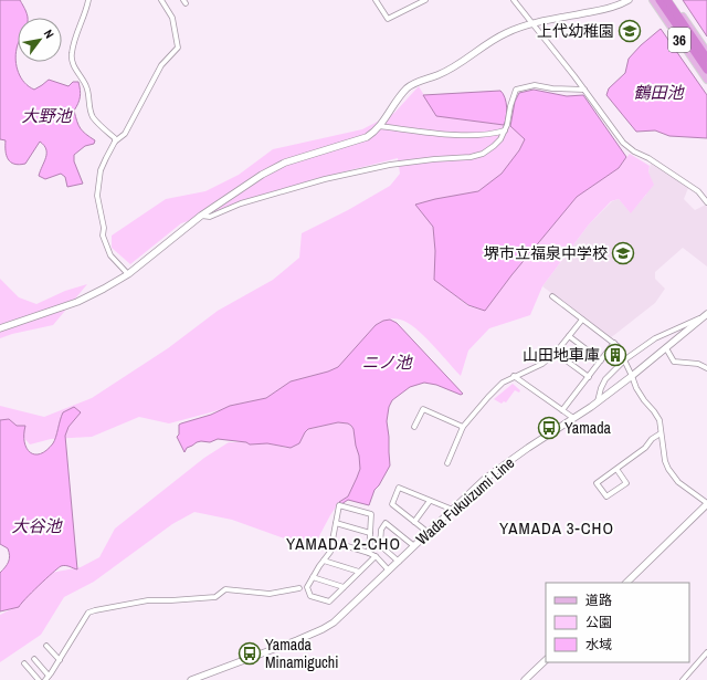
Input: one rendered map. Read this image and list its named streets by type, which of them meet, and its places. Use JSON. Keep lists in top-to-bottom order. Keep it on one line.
{"streets":{"main road":["36","Wada Fukuizumi Line"]},"districts":["YAMADA 3-CHO","YAMADA 2-CHO"],"water":["鶴田池","大野池","ニノ池","大谷池"],"places":{"school or university":["上代幼稚園","堺市立福泉中学校"],"building":["山田地車庫"],"bus stop":["Yamada","Yamada Minamiguchi"]},"legend":["道路","公園","水域"],"north":"top right"}
